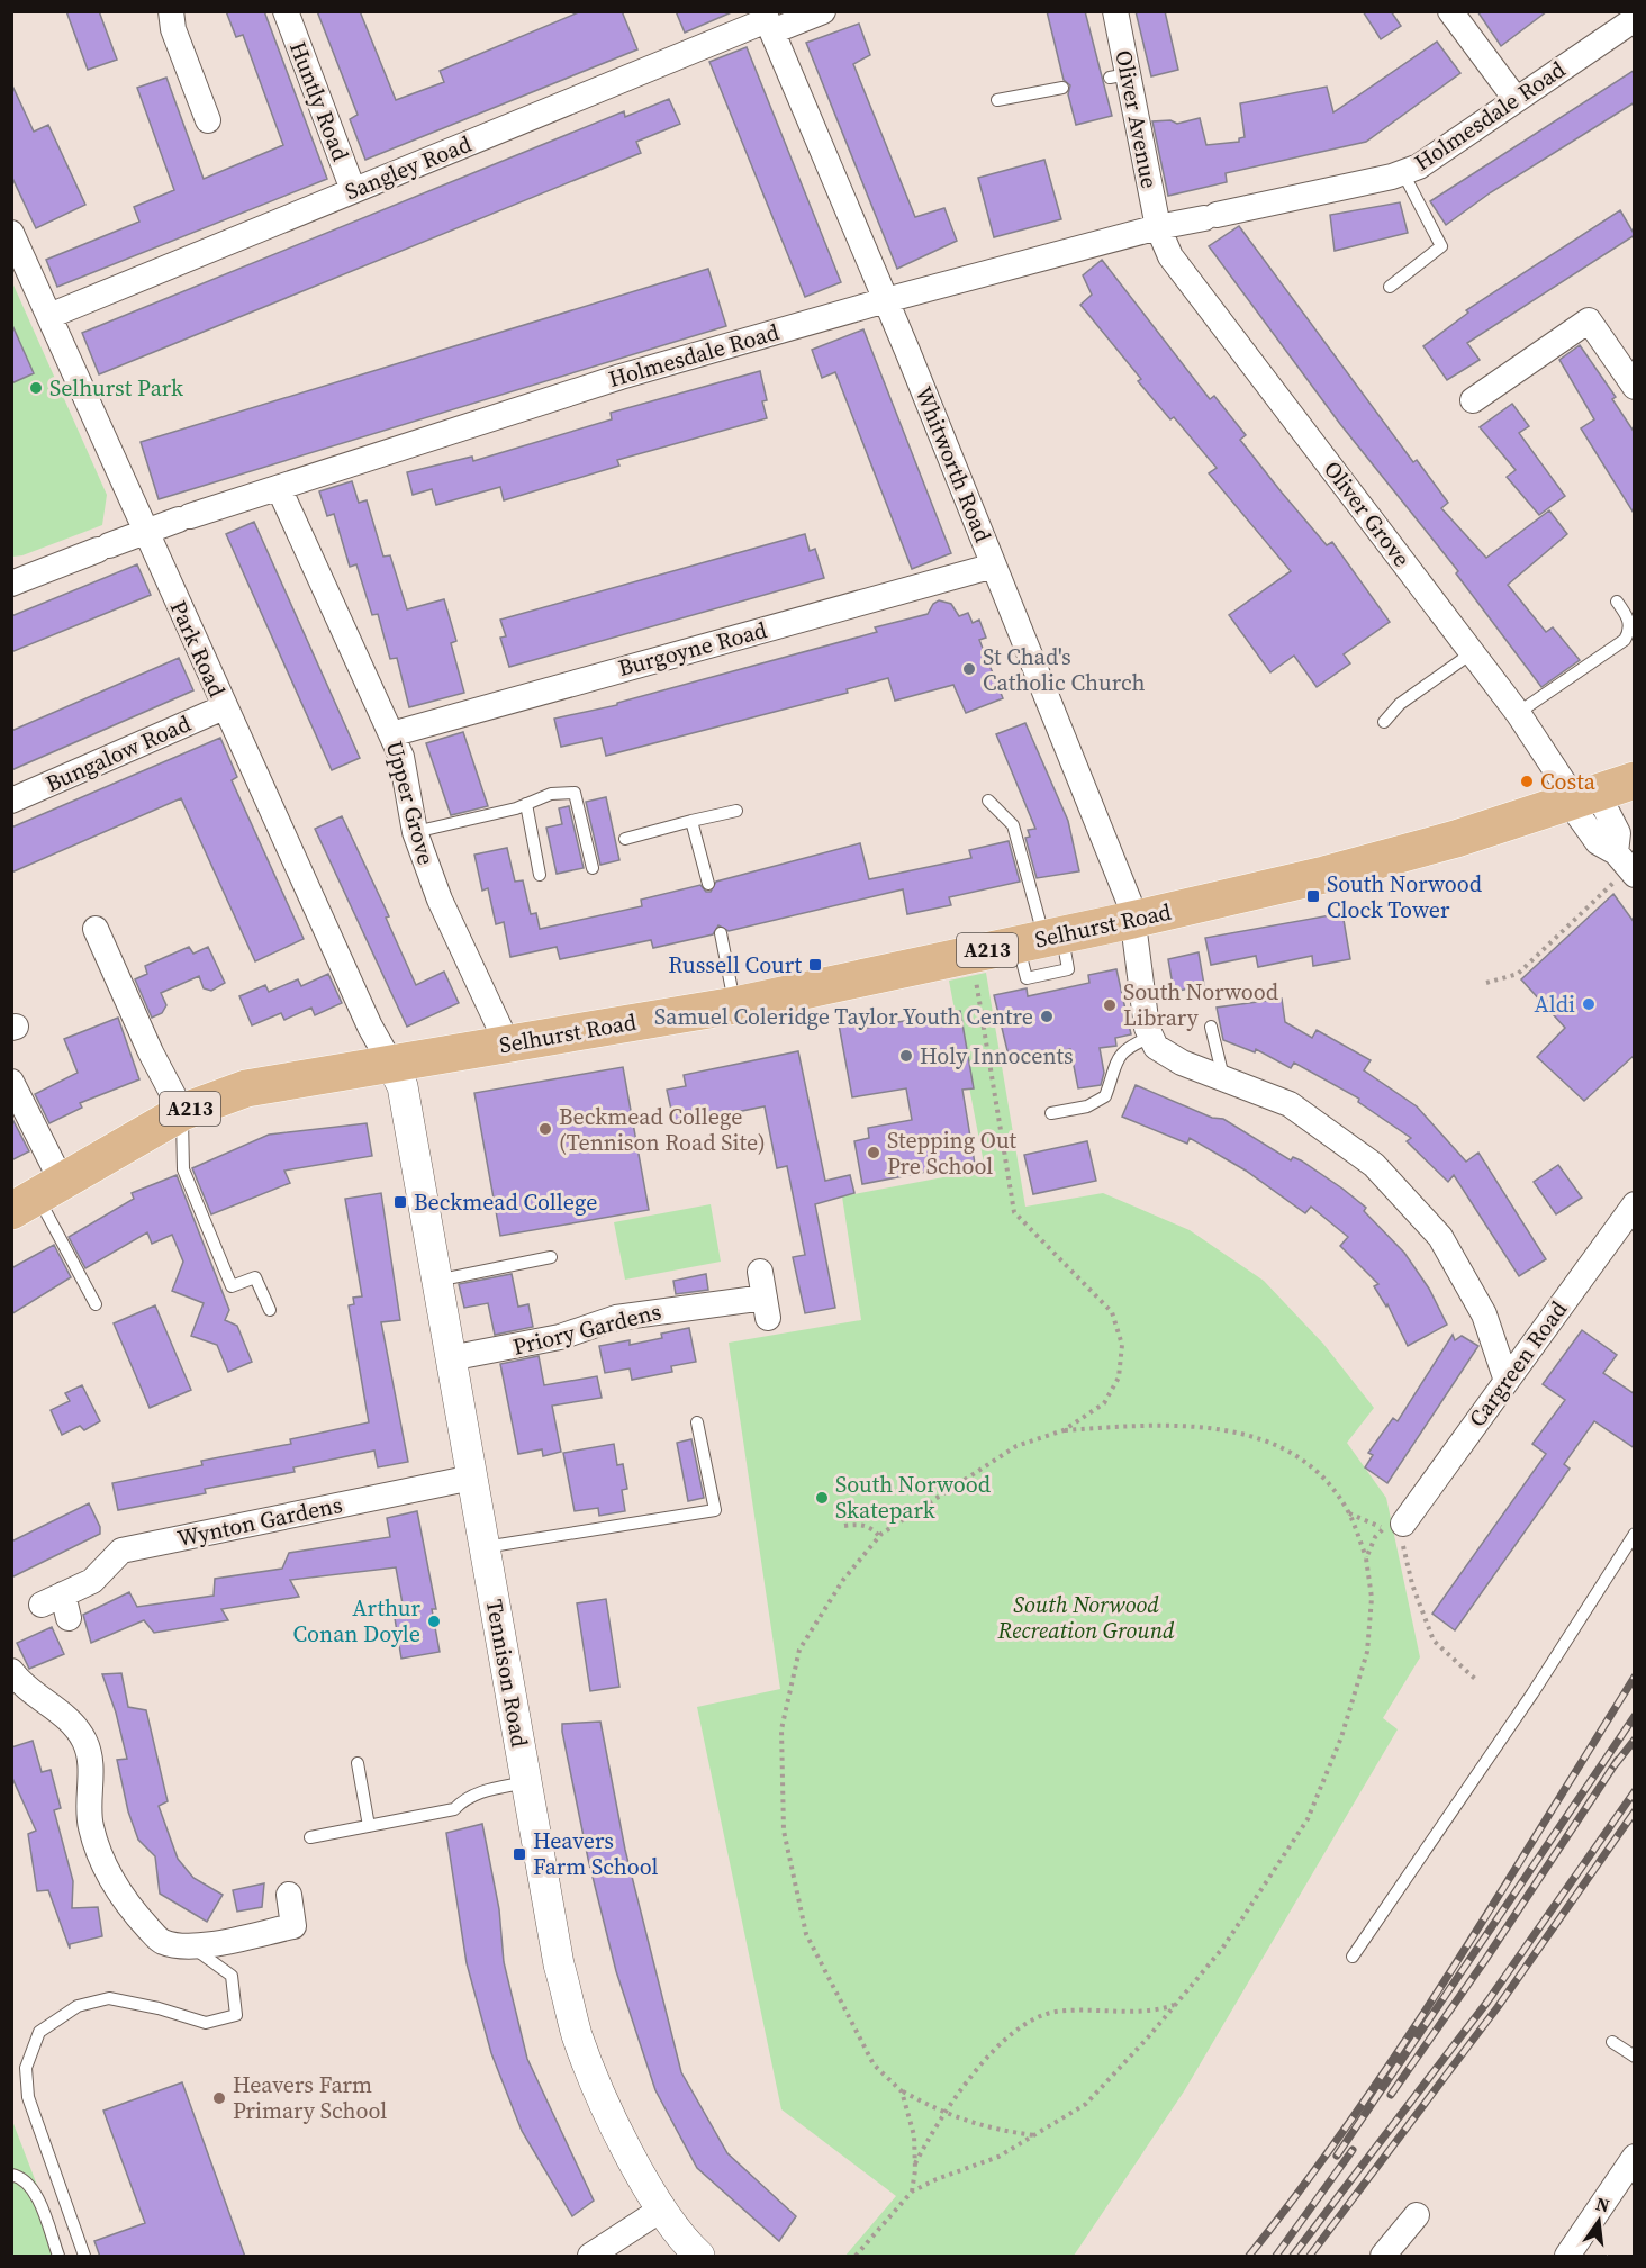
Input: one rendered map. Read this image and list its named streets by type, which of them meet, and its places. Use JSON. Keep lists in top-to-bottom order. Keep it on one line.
{"streets":{"main road":["Selhurst Road","A213"],"street":["Huntly Road","Holmesdale Road","Oliver Avenue","Sangley Road","Whitworth Road","Oliver Grove","Park Road","Burgoyne Road","Bungalow Road","Upper Grove","Priory Gardens","Cargreen Road","Wynton Gardens","Tennison Road"]},"crossings":[["Huntly Road","Sangley Road"],["Holmesdale Road","Oliver Avenue"],["Holmesdale Road","Whitworth Road"],["Holmesdale Road","Oliver Grove"],["Holmesdale Road","Park Road"],["Holmesdale Road","Upper Grove"],["Oliver Avenue","Oliver Grove"],["Sangley Road","Whitworth Road"],["Sangley Road","Park Road"],["Whitworth Road","Burgoyne Road"],["Whitworth Road","Selhurst Road"],["Oliver Grove","Selhurst Road"],["Oliver Grove","A213"],["Park Road","Bungalow Road"],["Park Road","Selhurst Road"],["Park Road","Tennison Road"],["Burgoyne Road","Upper Grove"],["Upper Grove","Selhurst Road"],["Selhurst Road","A213"],["Selhurst Road","Tennison Road"],["Priory Gardens","Tennison Road"],["Wynton Gardens","Tennison Road"]],"parks":["South Norwood Recreation Ground"],"places":{"other":["Selhurst Park","St Chad's Catholic Church","Costa","Aldi","South Norwood Library","Samuel Coleridge Taylor Youth Centre","Holy Innocents","Beckmead College (Tennison Road Site)","Stepping Out Pre School","South Norwood Skatepark","Arthur Conan Doyle","Heavers Farm Primary School"],"transit":["South Norwood Clock Tower","Russell Court","Beckmead College","Heavers Farm School"]},"north":"top"}
